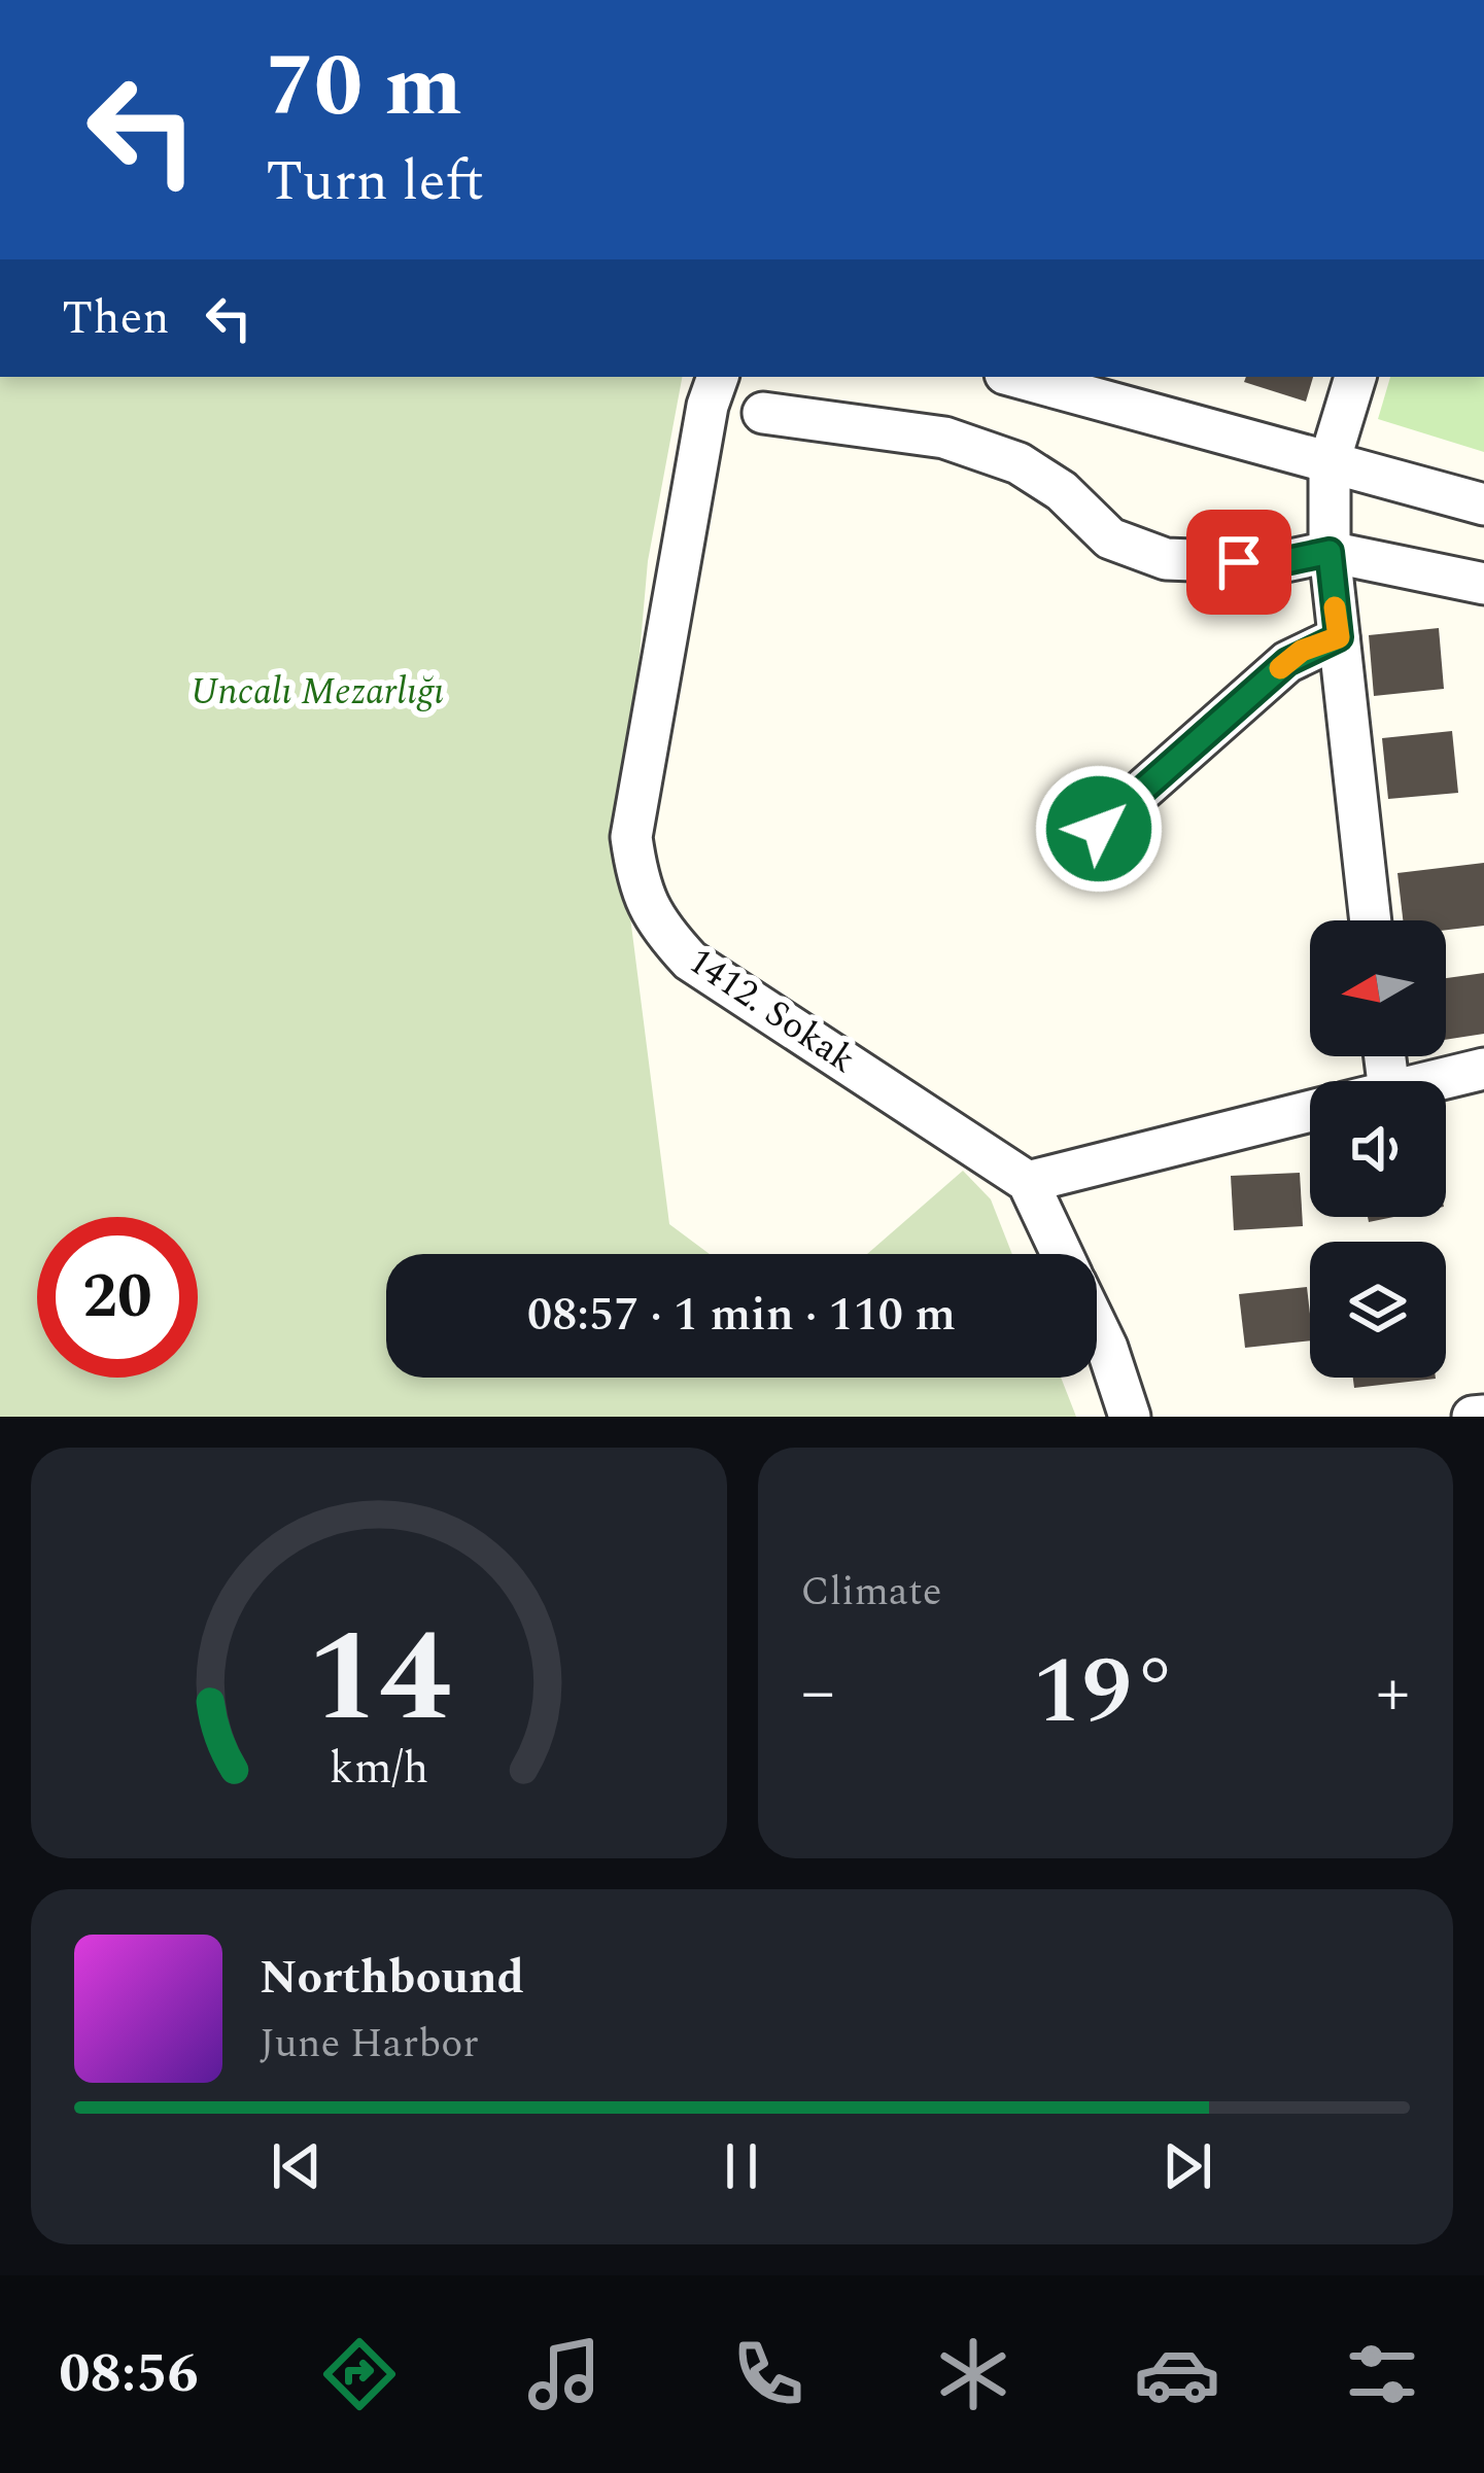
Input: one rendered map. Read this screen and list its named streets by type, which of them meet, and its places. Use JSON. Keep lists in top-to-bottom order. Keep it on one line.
{"streets":{"street":["1412. Sokak"]},"parks":["Uncalı Mezarlığı"],"north":"left","page":{"turn":["70 m","Turn left"],"then":"Then","limit":"20","trip":"08:57 · 1 min · 110 m","tile":"Climate","heat":["−","19°","+"],"song":["Northbound","June Harbor"],"tabs":"08:56","gauge":["14","km/h"]}}
